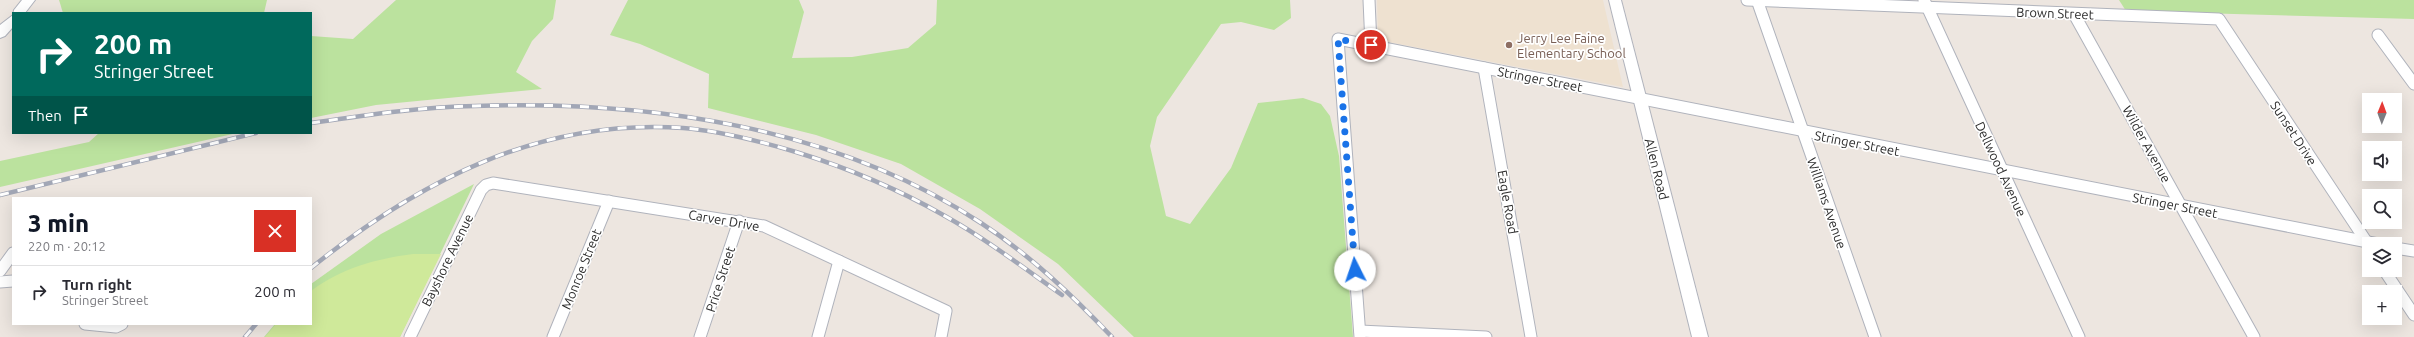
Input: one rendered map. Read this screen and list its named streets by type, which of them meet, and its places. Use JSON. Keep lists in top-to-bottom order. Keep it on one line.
{"streets":{"street":["Brown Street","Stringer Street","Sunset Drive","Wilder Avenue","Allen Road","Dellwood Avenue","Eagle Road","Williams Avenue","Carver Drive","Bayshore Avenue","Monroe Street","Price Street"]},"crossings":[["Brown Street","Sunset Drive"],["Brown Street","Wilder Avenue"],["Brown Street","Dellwood Avenue"],["Brown Street","Williams Avenue"],["Stringer Street","Wilder Avenue"],["Stringer Street","Allen Road"],["Stringer Street","Dellwood Avenue"],["Stringer Street","Eagle Road"],["Stringer Street","Williams Avenue"],["Carver Drive","Bayshore Avenue"],["Carver Drive","Monroe Street"],["Carver Drive","Price Street"]],"places":["Jerry Lee Faine Elementary School"],"north":"top","page":{"turn":["200 m","Stringer Street"],"map_buttons":"+","then":"Then","heading":["3 min","220 m · 20:12"],"list":[{"name":"Turn right","note":"Stringer Street","value":"200 m"}]}}
